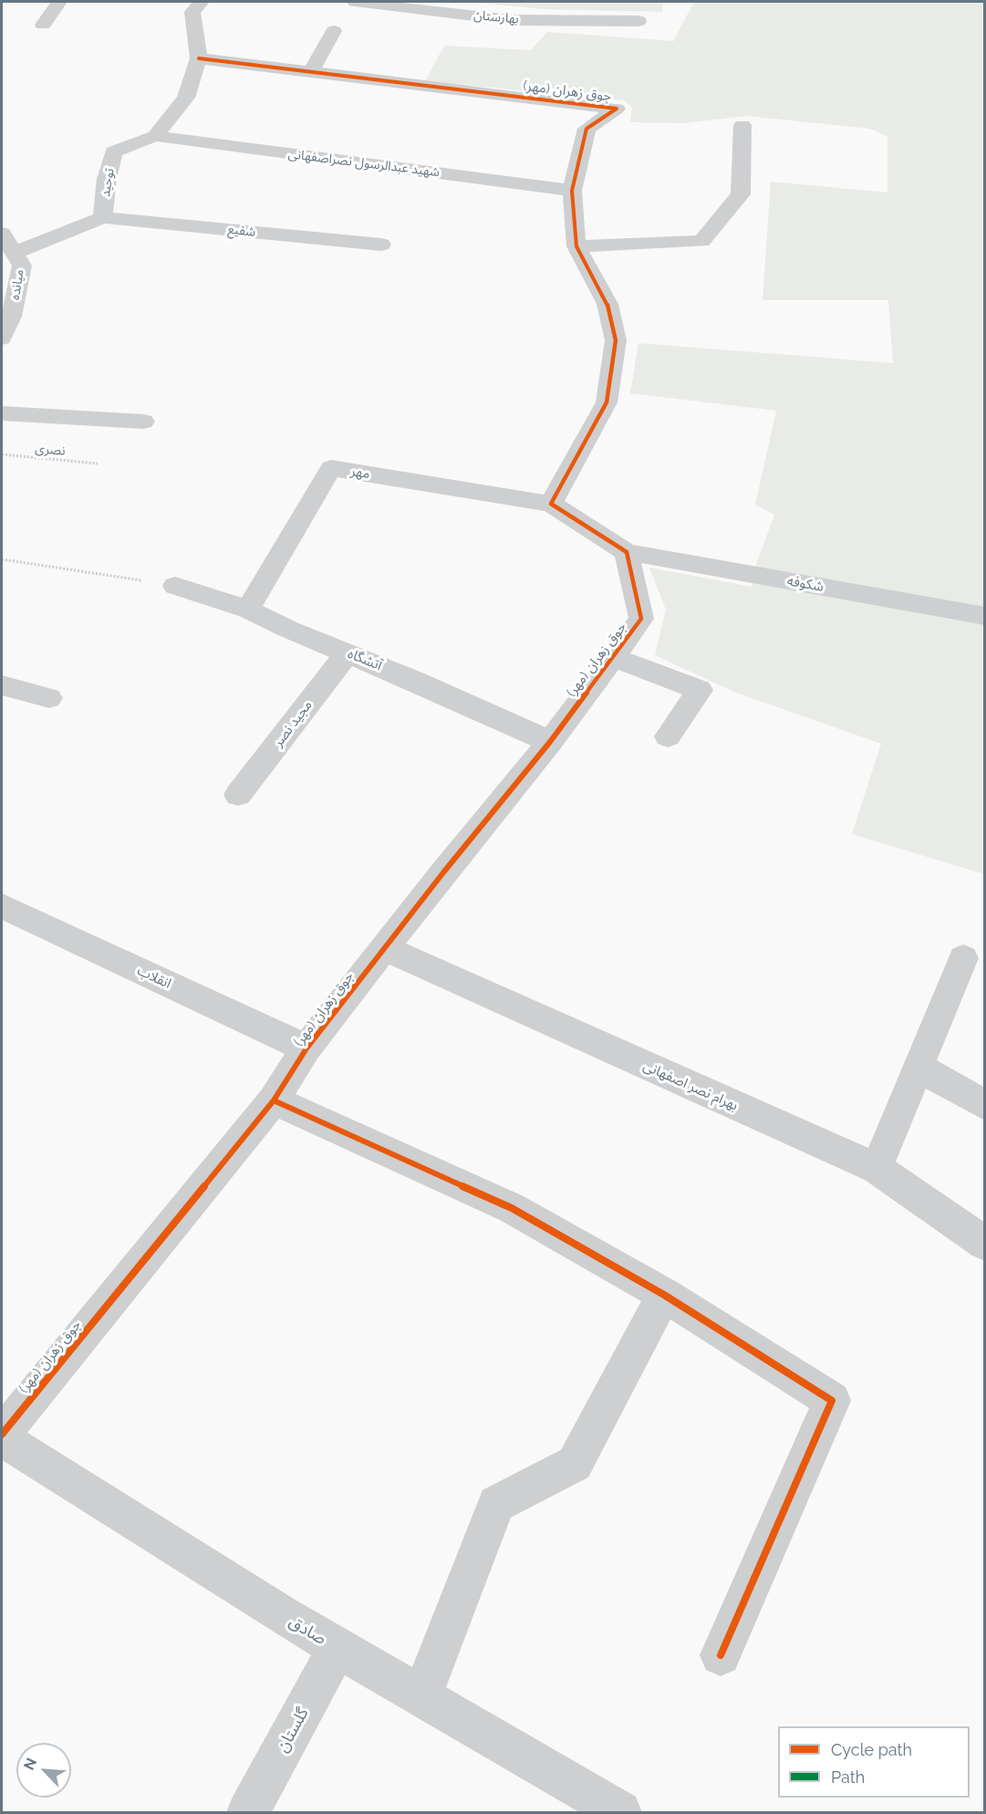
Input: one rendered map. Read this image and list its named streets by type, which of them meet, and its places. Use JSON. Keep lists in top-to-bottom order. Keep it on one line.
{"streets":{"street":["بهارستان","جوق زهران (مهر)","شهید عبدالرسول نصراصفهانی","توحید","شفیع","میانده","مهر","شکوفه","آتشگاه","مجید نصر","انقلاب","بهرام نصر اصفهانی","صادق","گلستان"],"path":["نصری"]},"crossings":[["جوق زهران (مهر)","شهید عبدالرسول نصراصفهانی"],["جوق زهران (مهر)","مهر"],["جوق زهران (مهر)","شکوفه"],["جوق زهران (مهر)","آتشگاه"],["جوق زهران (مهر)","انقلاب"],["جوق زهران (مهر)","بهرام نصر اصفهانی"],["جوق زهران (مهر)","صادق"],["شهید عبدالرسول نصراصفهانی","توحید"],["توحید","شفیع"],["مهر","آتشگاه"],["آتشگاه","مجید نصر"],["صادق","گلستان"]],"legend":["Cycle path","Path"],"north":"top left"}
